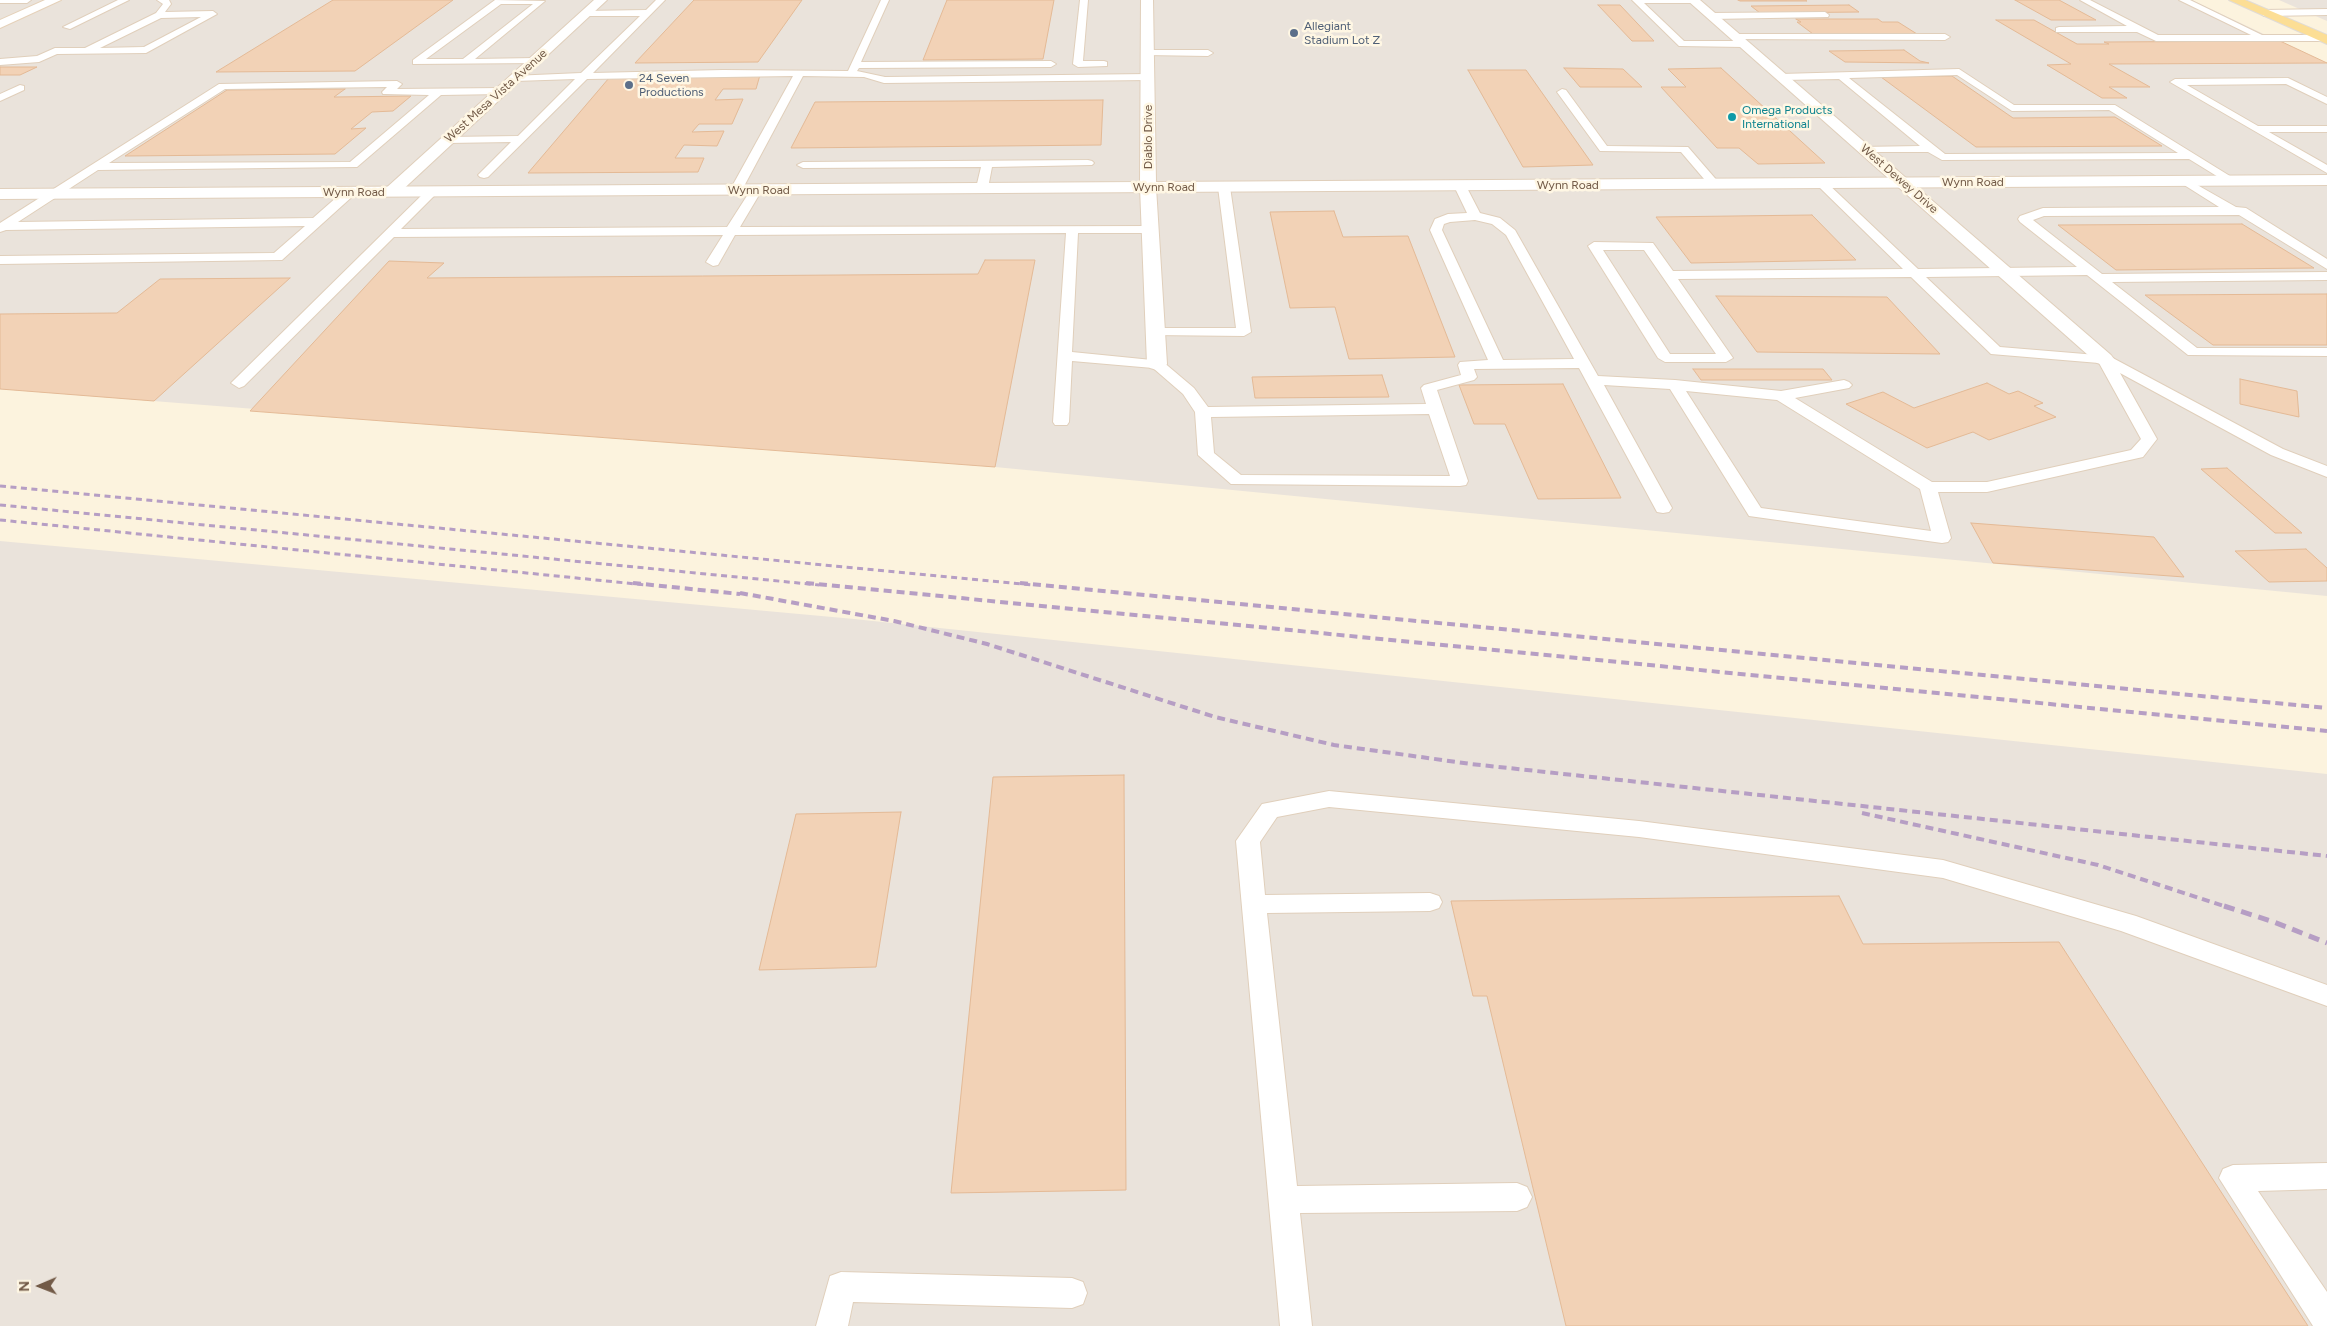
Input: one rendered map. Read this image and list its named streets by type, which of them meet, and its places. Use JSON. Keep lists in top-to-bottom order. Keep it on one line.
{"streets":{"street":["West Mesa Vista Avenue","Diablo Drive","West Dewey Drive","Wynn Road"]},"crossings":[["West Mesa Vista Avenue","Wynn Road"],["Diablo Drive","Wynn Road"],["West Dewey Drive","Wynn Road"]],"places":["Allegiant Stadium Lot Z","24 Seven Productions","Omega Products International"],"north":"left"}
